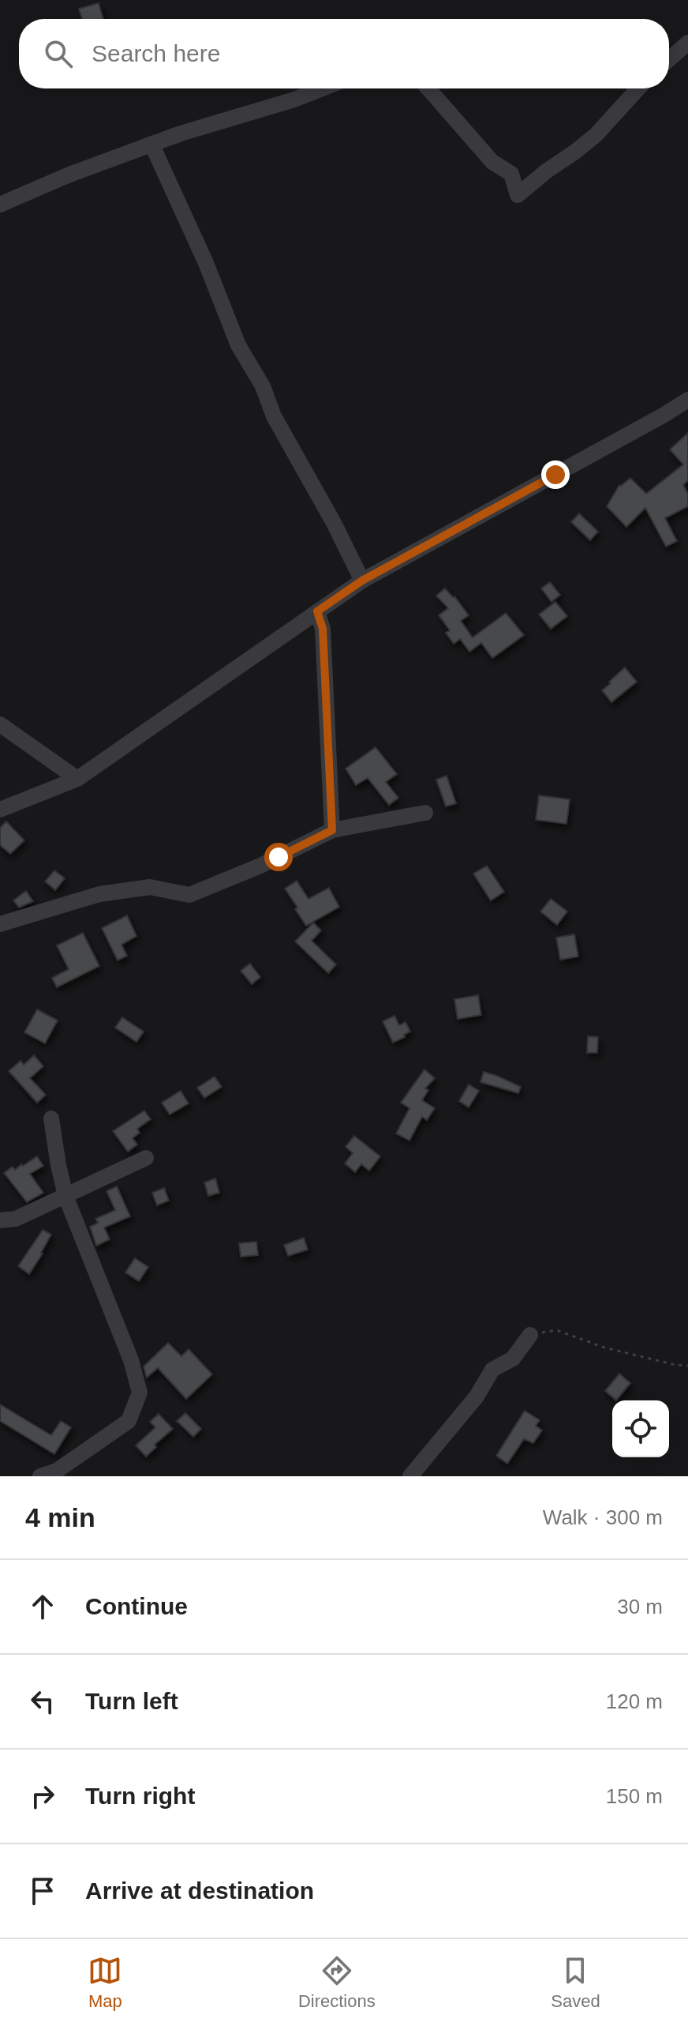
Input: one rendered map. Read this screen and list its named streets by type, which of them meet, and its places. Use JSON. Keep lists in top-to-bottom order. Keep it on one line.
{"page":{"search":"Search here","heading":["4 min","Walk · 300 m"],"list":[["Continue","30 m"],["Turn left","120 m"],["Turn right","150 m"],"Arrive at destination"],"nav":["Map","Directions","Saved"]}}
